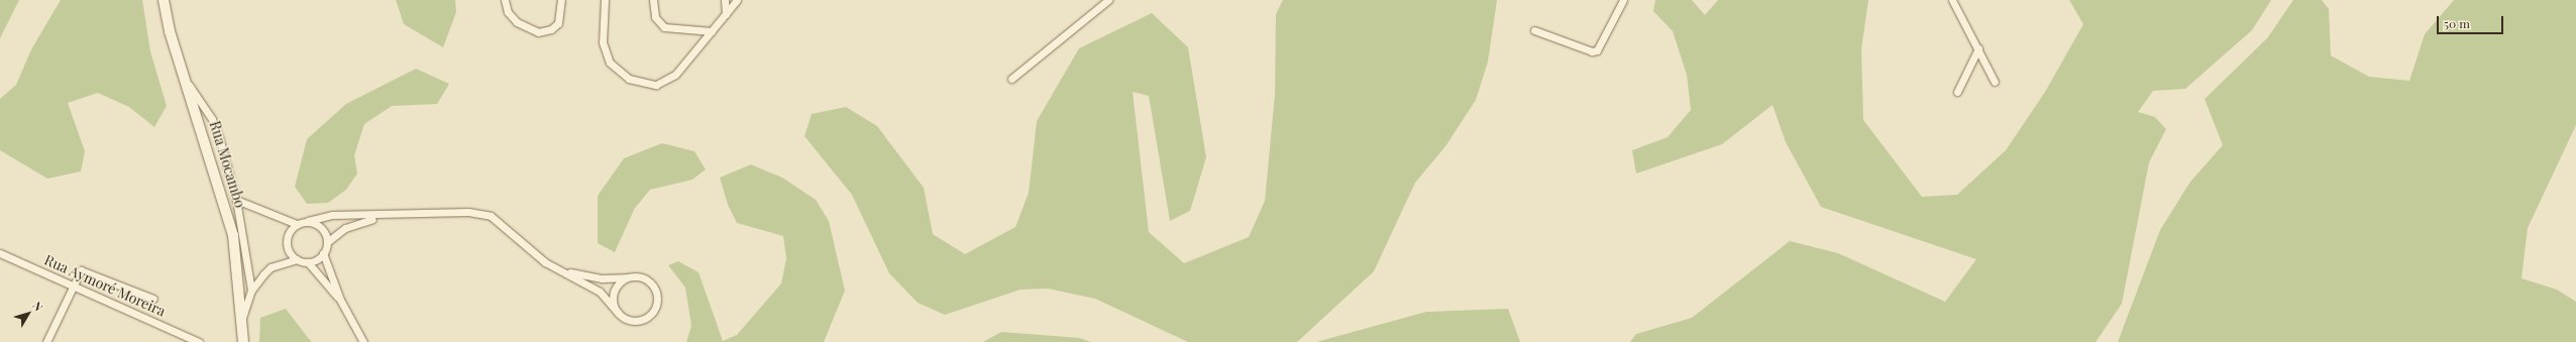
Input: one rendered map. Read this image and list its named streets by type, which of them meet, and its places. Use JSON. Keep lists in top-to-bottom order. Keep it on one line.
{"streets":{"main road":["Rua Mocambo"],"street":["Rua Aymoré Moreira"]},"scale_bar":"50 m","north":"top right"}
